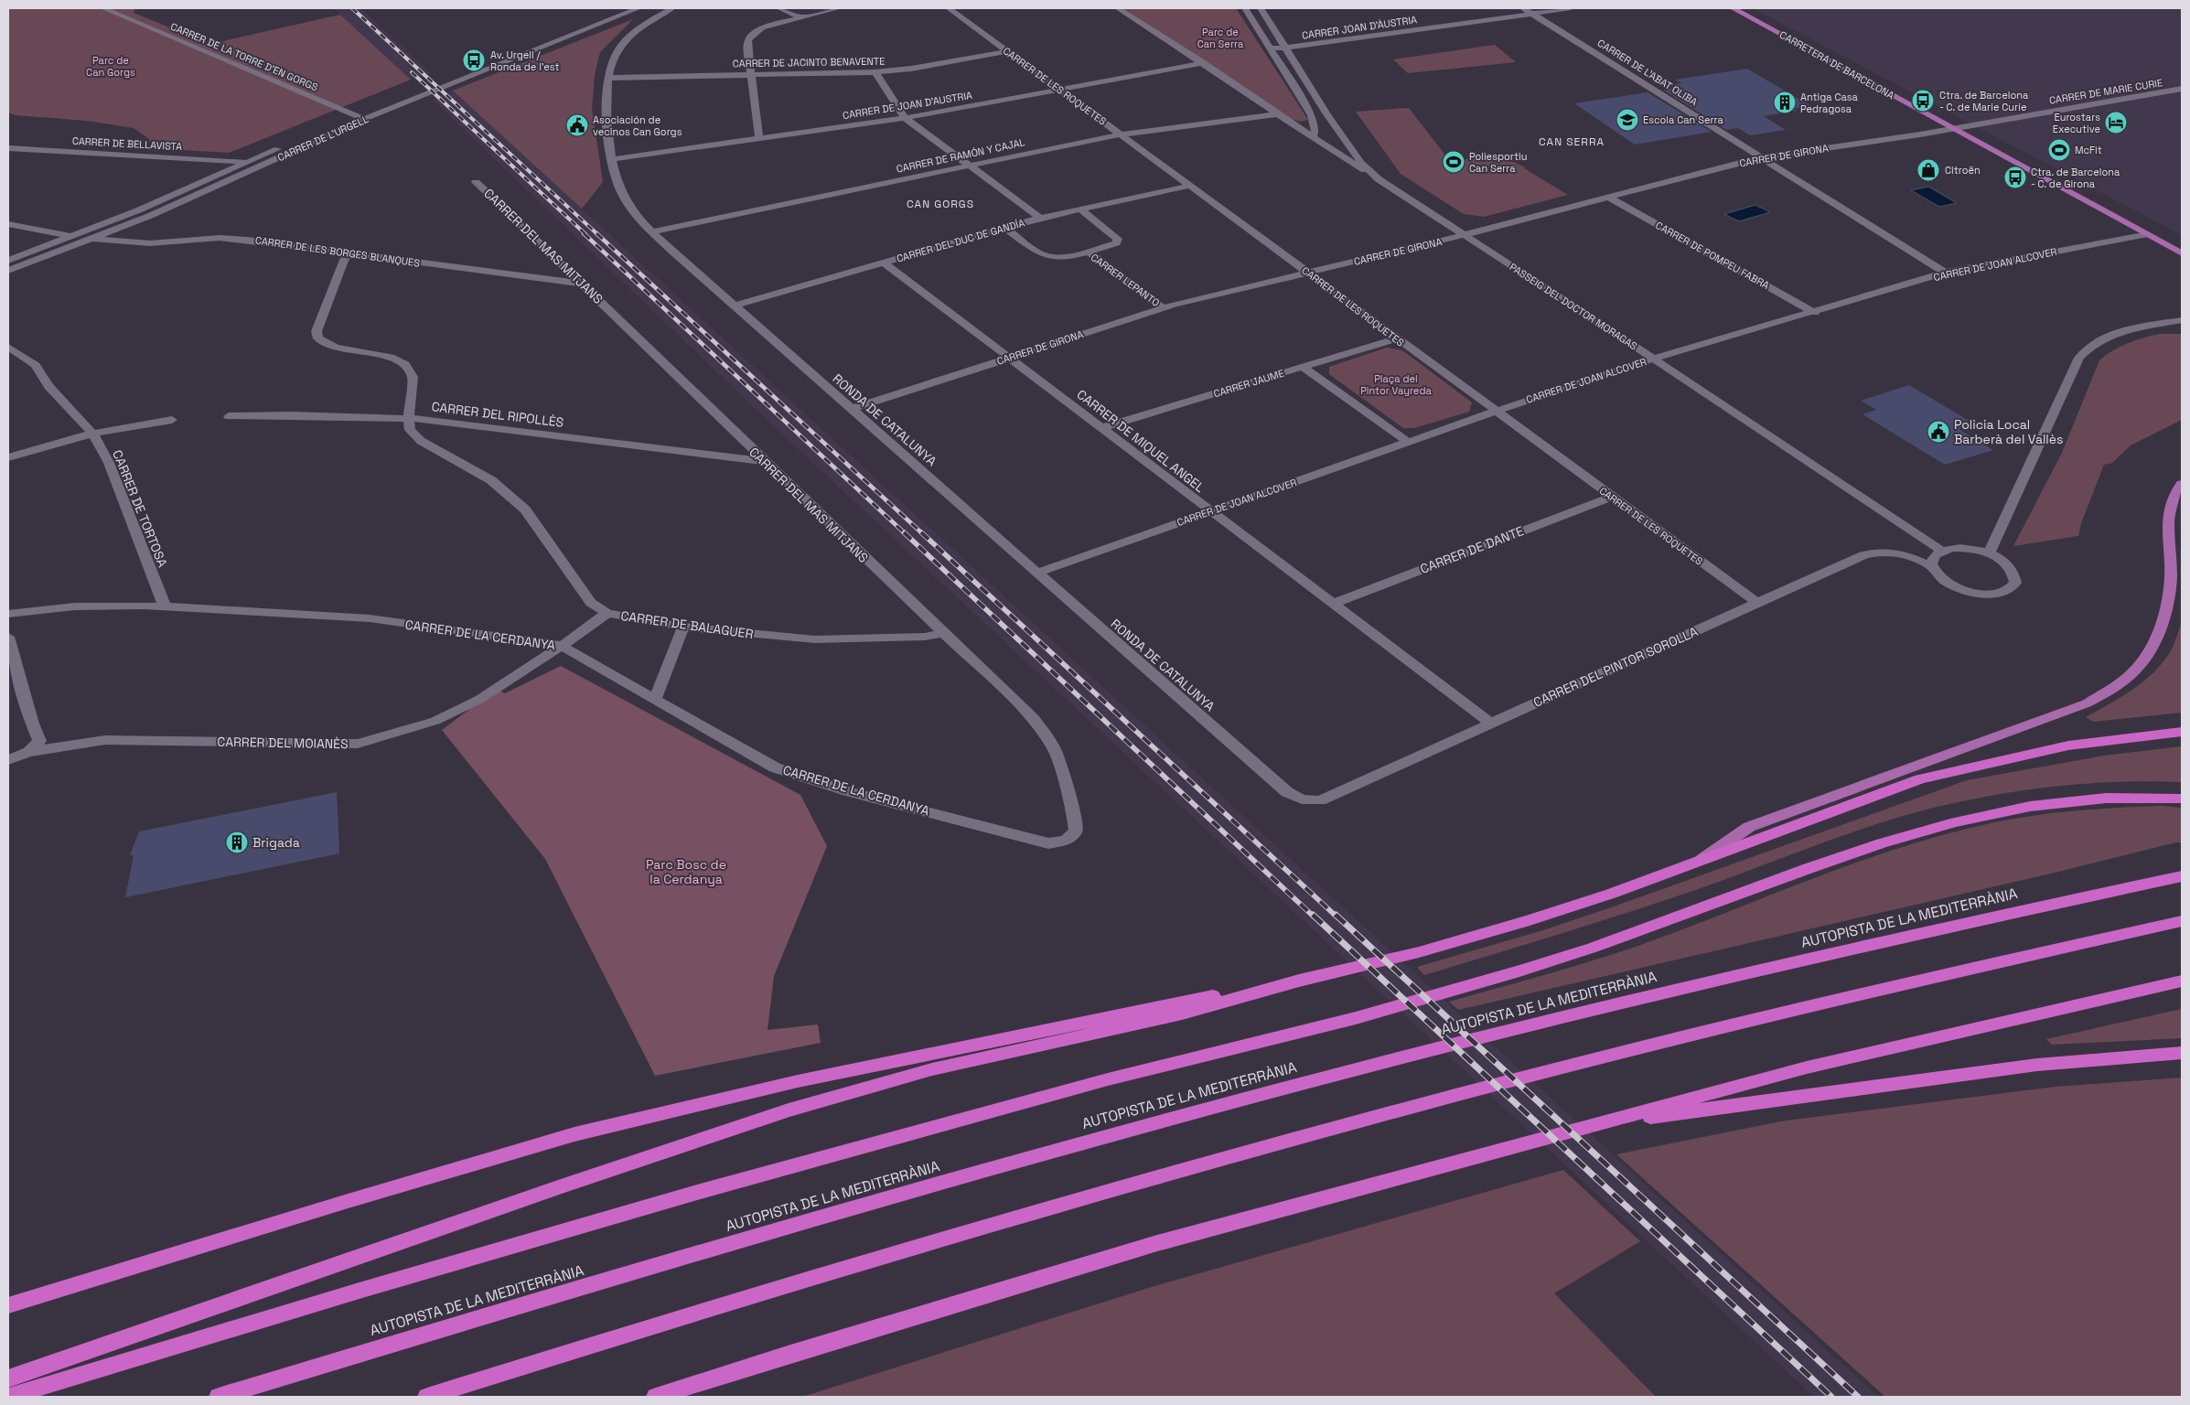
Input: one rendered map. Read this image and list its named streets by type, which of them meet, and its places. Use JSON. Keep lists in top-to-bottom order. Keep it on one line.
{"streets":{"highway":["AUTOPISTA DE LA MEDITERRÀNIA"],"main road":["CARRETERA DE BARCELONA"],"street":["CARRER JOAN D'ÀUSTRIA","CARRER DE LA TORRE D'EN GORGS","CARRER DE JACINTO BENAVENTE","CARRER DE L'ABAT OLIBA","CARRER DE LES ROQUETES","CARRER DE MARIE CURIE","CARRER DE JOAN D'AUSTRIA","CARRER DE L'URGELL","CARRER DE BELLAVISTA","CARRER DE RAMÓN Y CAJAL","CARRER DE GIRONA","CARRER DEL DUC DE GANDÍA","CARRER DEL MAS MITJANS","CARRER DE LES BORGES BLANQUES","CARRER DE POMPEU FABRA","CARRER DE JOAN ALCOVER","CARRER LEPANTO","PASSEIG DEL DOCTOR MORAGAS","CARRER JAUME","CARRER DEL RIPOLLÈS","RONDA DE CATALUNYA","CARRER DE MIQUEL ANGEL","CARRER DE TORTOSA","CARRER DE DANTE","CARRER DE BALAGUER","CARRER DE LA CERDANYA","CARRER DEL PINTOR SOROLLA","CARRER DEL MOIANÈS"]},"crossings":[["CARRER JOAN D'ÀUSTRIA","CARRER DE L'ABAT OLIBA"],["CARRER JOAN D'ÀUSTRIA","PASSEIG DEL DOCTOR MORAGAS"],["CARRER DE LA TORRE D'EN GORGS","CARRER DE L'URGELL"],["CARRER DE JACINTO BENAVENTE","CARRER DE LES ROQUETES"],["CARRER DE JACINTO BENAVENTE","RONDA DE CATALUNYA"],["CARRETERA DE BARCELONA","CARRER DE MARIE CURIE"],["CARRETERA DE BARCELONA","CARRER DE GIRONA"],["CARRETERA DE BARCELONA","CARRER DE JOAN ALCOVER"],["CARRER DE L'ABAT OLIBA","CARRER DE GIRONA"],["CARRER DE L'ABAT OLIBA","CARRER DE JOAN ALCOVER"],["CARRER DE LES ROQUETES","CARRER DE JOAN D'AUSTRIA"],["CARRER DE LES ROQUETES","CARRER DE RAMÓN Y CAJAL"],["CARRER DE LES ROQUETES","CARRER DE GIRONA"],["CARRER DE LES ROQUETES","CARRER DEL DUC DE GANDÍA"],["CARRER DE LES ROQUETES","CARRER DE JOAN ALCOVER"],["CARRER DE LES ROQUETES","CARRER JAUME"],["CARRER DE LES ROQUETES","CARRER DE DANTE"],["CARRER DE LES ROQUETES","CARRER DEL PINTOR SOROLLA"],["CARRER DE MARIE CURIE","CARRER DE GIRONA"],["CARRER DE JOAN D'AUSTRIA","RONDA DE CATALUNYA"],["CARRER DE L'URGELL","CARRER DE BELLAVISTA"],["CARRER DE L'URGELL","CARRER DE LES BORGES BLANQUES"],["CARRER DE RAMÓN Y CAJAL","RONDA DE CATALUNYA"],["CARRER DE GIRONA","CARRER DE POMPEU FABRA"],["CARRER DE GIRONA","CARRER LEPANTO"],["CARRER DE GIRONA","PASSEIG DEL DOCTOR MORAGAS"],["CARRER DE GIRONA","RONDA DE CATALUNYA"],["CARRER DE GIRONA","CARRER DE MIQUEL ANGEL"],["CARRER DEL DUC DE GANDÍA","RONDA DE CATALUNYA"],["CARRER DEL DUC DE GANDÍA","CARRER DE MIQUEL ANGEL"],["CARRER DEL MAS MITJANS","CARRER DE LES BORGES BLANQUES"],["CARRER DEL MAS MITJANS","CARRER DEL RIPOLLÈS"],["CARRER DEL MAS MITJANS","CARRER DE BALAGUER"],["CARRER DEL MAS MITJANS","CARRER DE LA CERDANYA"],["CARRER DE POMPEU FABRA","CARRER DE JOAN ALCOVER"],["CARRER DE JOAN ALCOVER","PASSEIG DEL DOCTOR MORAGAS"],["CARRER DE JOAN ALCOVER","RONDA DE CATALUNYA"],["CARRER DE JOAN ALCOVER","CARRER DE MIQUEL ANGEL"],["CARRER JAUME","CARRER DE MIQUEL ANGEL"],["CARRER DEL RIPOLLÈS","CARRER DE BALAGUER"],["RONDA DE CATALUNYA","CARRER DEL PINTOR SOROLLA"],["CARRER DE MIQUEL ANGEL","CARRER DE DANTE"],["CARRER DE MIQUEL ANGEL","CARRER DEL PINTOR SOROLLA"],["CARRER DE TORTOSA","CARRER DE LA CERDANYA"],["CARRER DE BALAGUER","CARRER DEL MOIANÈS"],["CARRER DE LA CERDANYA","CARRER DEL MOIANÈS"]],"districts":["CAN SERRA","CAN GORGS"],"parks":["Parc de Can Serra","Parc de Can Gorgs","Plaça del Pintor Vayreda","Parc Bosc de la Cerdanya"],"places":{"bus stop":["Av. Urgell / Ronda de l'est","Ctra. de Barcelona - C. de Marie Curie","Ctra. de Barcelona - C. de Girona"],"building":["Antiga Casa Pedragosa","Brigada"],"school or university":["Escola Can Serra"],"hotel":["Eurostars Executive"],"public building":["Asociación de vecinos Can Gorgs","Policia Local Barberà del Vallès"],"sports":["McFit","Poliesportiu Can Serra"],"shop":["Citroën"]}}
